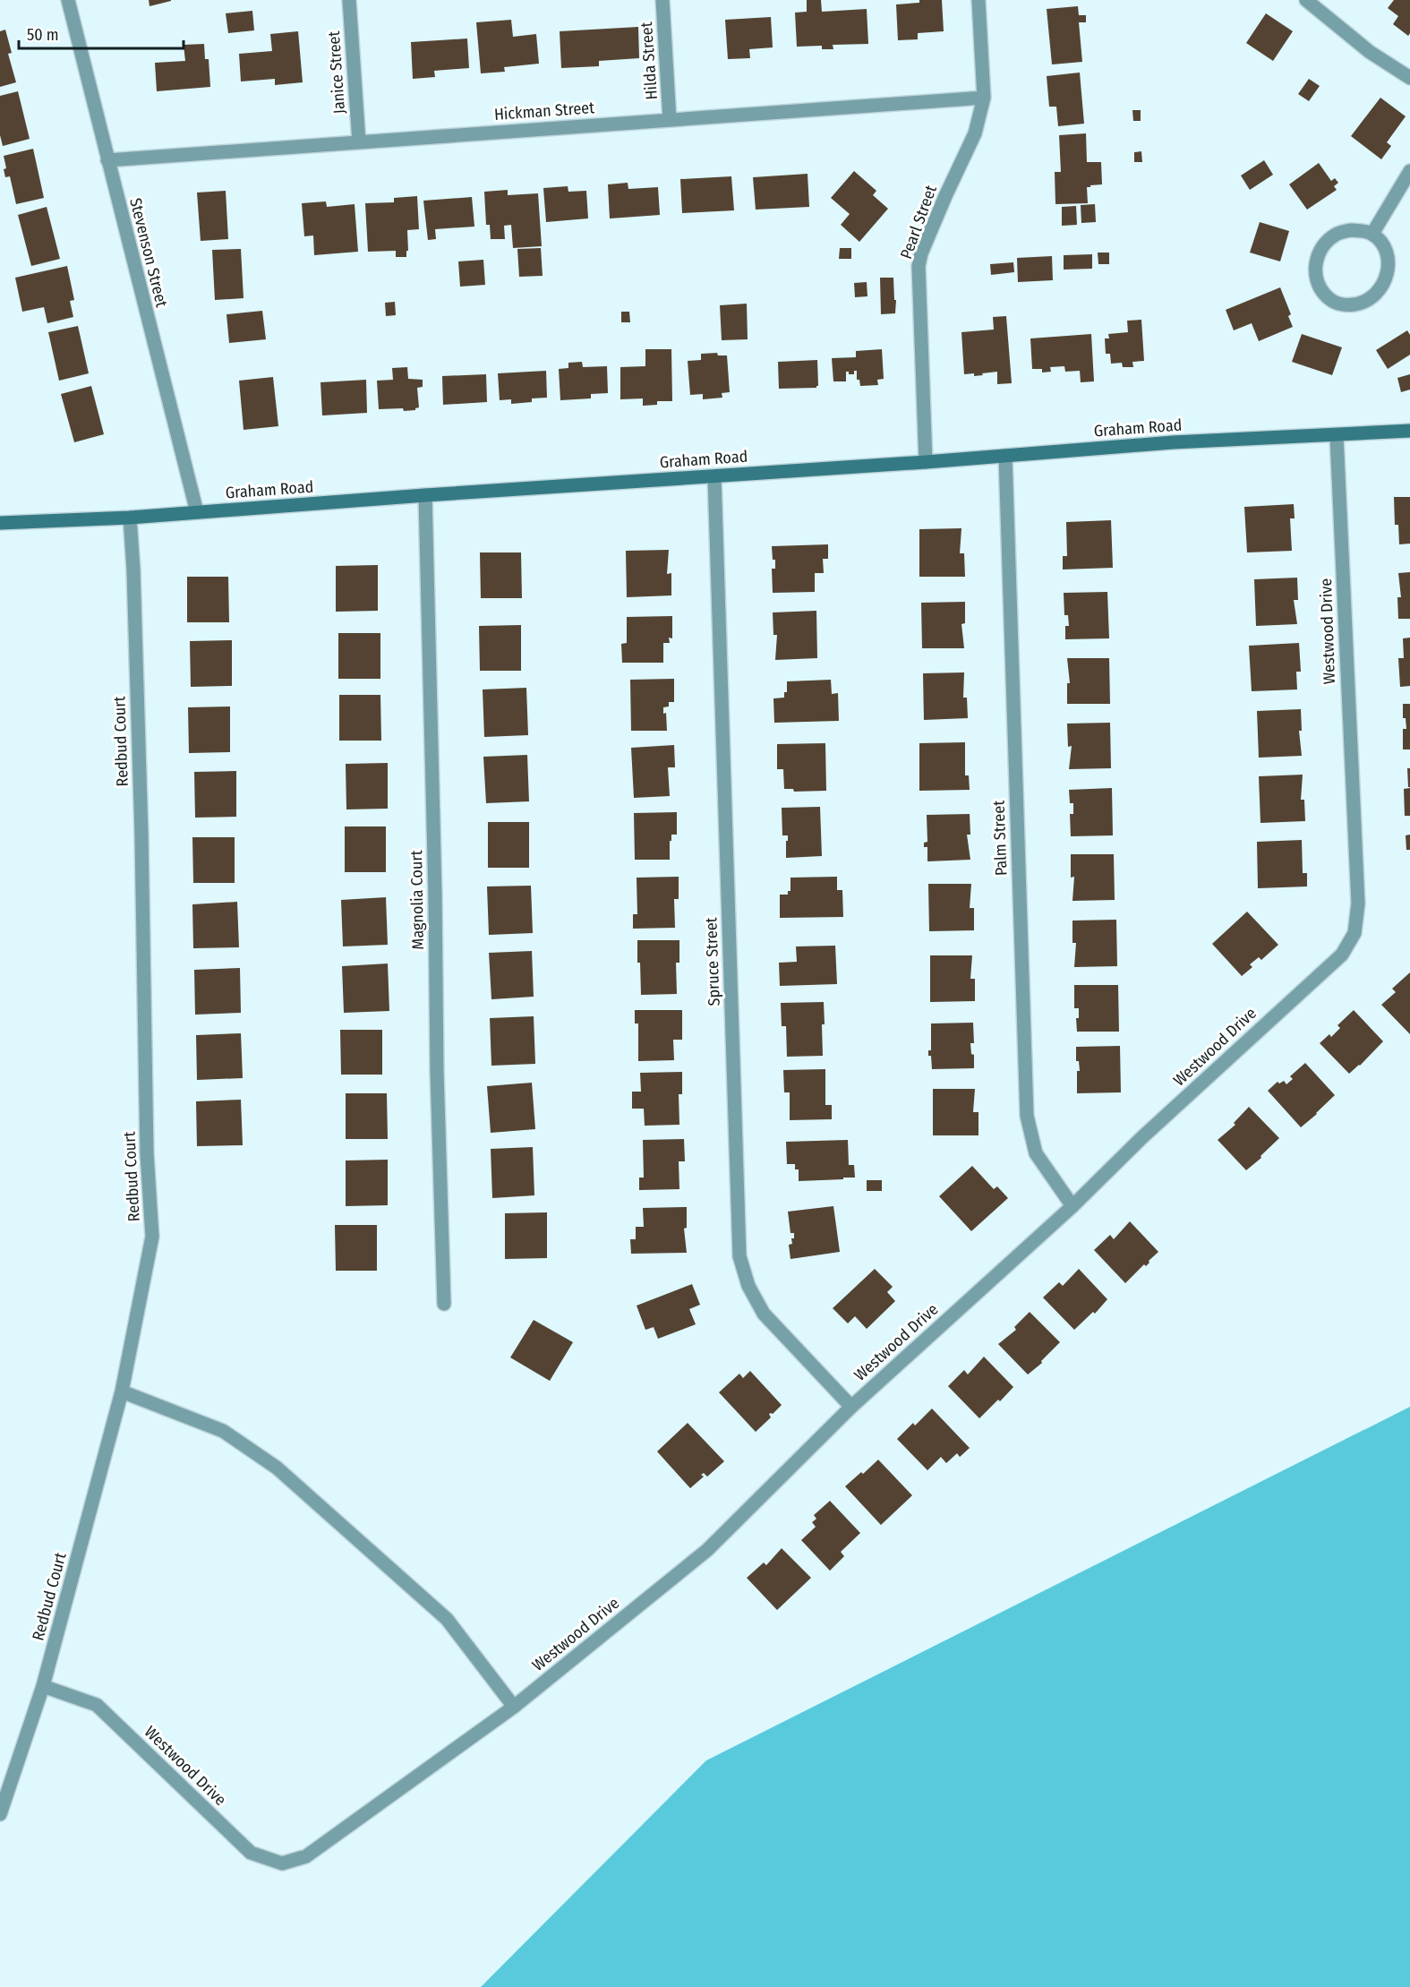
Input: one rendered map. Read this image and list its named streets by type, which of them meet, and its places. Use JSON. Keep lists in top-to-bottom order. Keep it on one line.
{"streets":{"main road":["Graham Road"],"street":["Hilda Street","Janice Street","Hickman Street","Pearl Street","Stevenson Street","Westwood Drive","Redbud Court","Palm Street","Magnolia Court","Spruce Street"]},"crossings":[["Hilda Street","Hickman Street"],["Janice Street","Hickman Street"],["Hickman Street","Pearl Street"],["Hickman Street","Stevenson Street"],["Pearl Street","Graham Road"],["Stevenson Street","Graham Road"],["Graham Road","Westwood Drive"],["Graham Road","Redbud Court"],["Graham Road","Palm Street"],["Graham Road","Magnolia Court"],["Graham Road","Spruce Street"],["Westwood Drive","Redbud Court"],["Westwood Drive","Palm Street"],["Westwood Drive","Spruce Street"]],"scale_bar":"50 m"}
